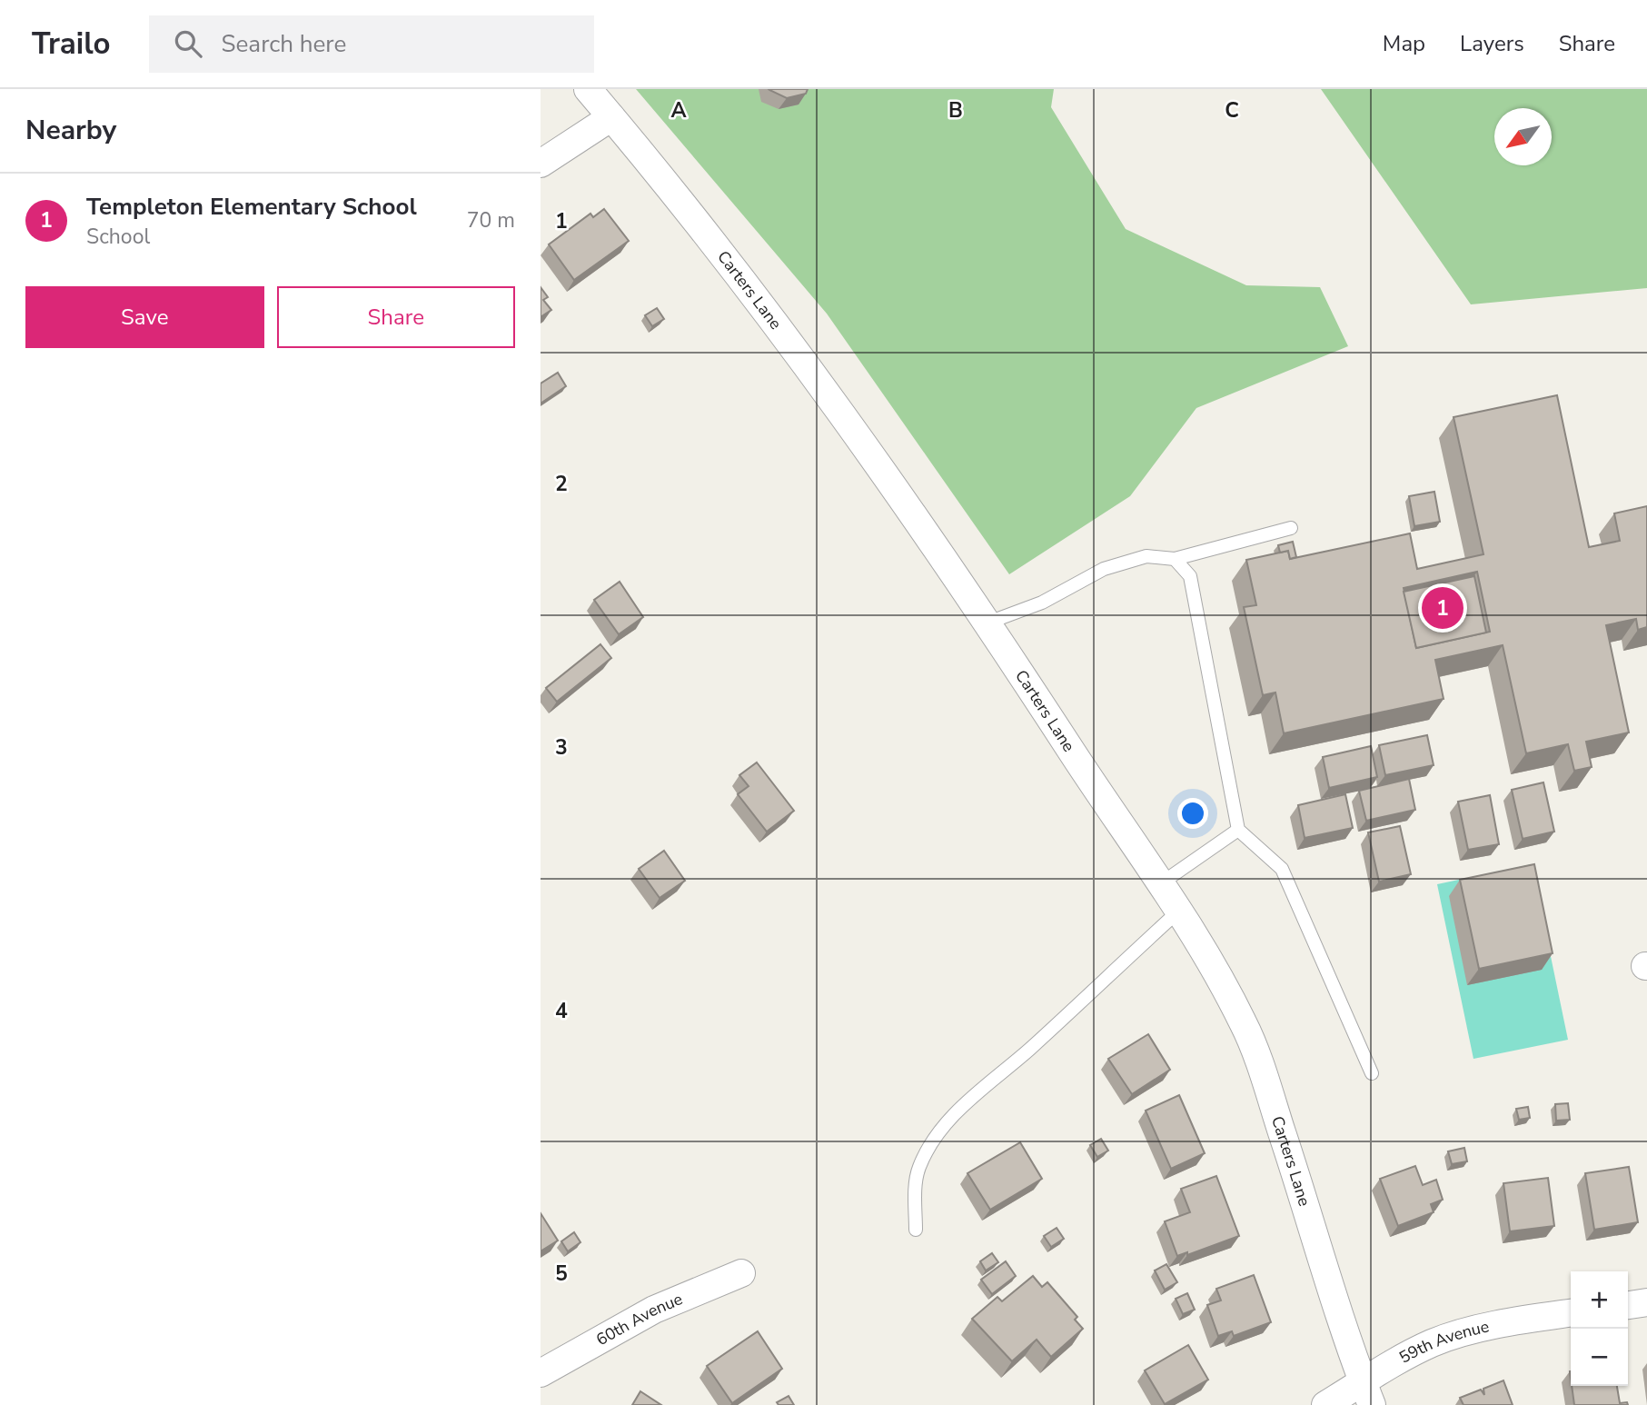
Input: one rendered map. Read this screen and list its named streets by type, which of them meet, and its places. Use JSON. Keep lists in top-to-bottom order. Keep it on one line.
{"streets":{"street":["Carters Lane","60th Avenue","59th Avenue"]},"crossings":[["Carters Lane","59th Avenue"]],"north":"bottom left","page":{"header":"Trailo","search":"Search here","nav":["Map","Layers","Share"],"heading":"Nearby","list":[{"mark":"1","name":"Templeton Elementary School","note":"School","value":"70 m"}],"buttons":["Save","Share"],"pins":"1","map_buttons":["+","−"]},"grid":{"columns":["A","B","C"],"rows":["1","2","3","4","5"]}}
